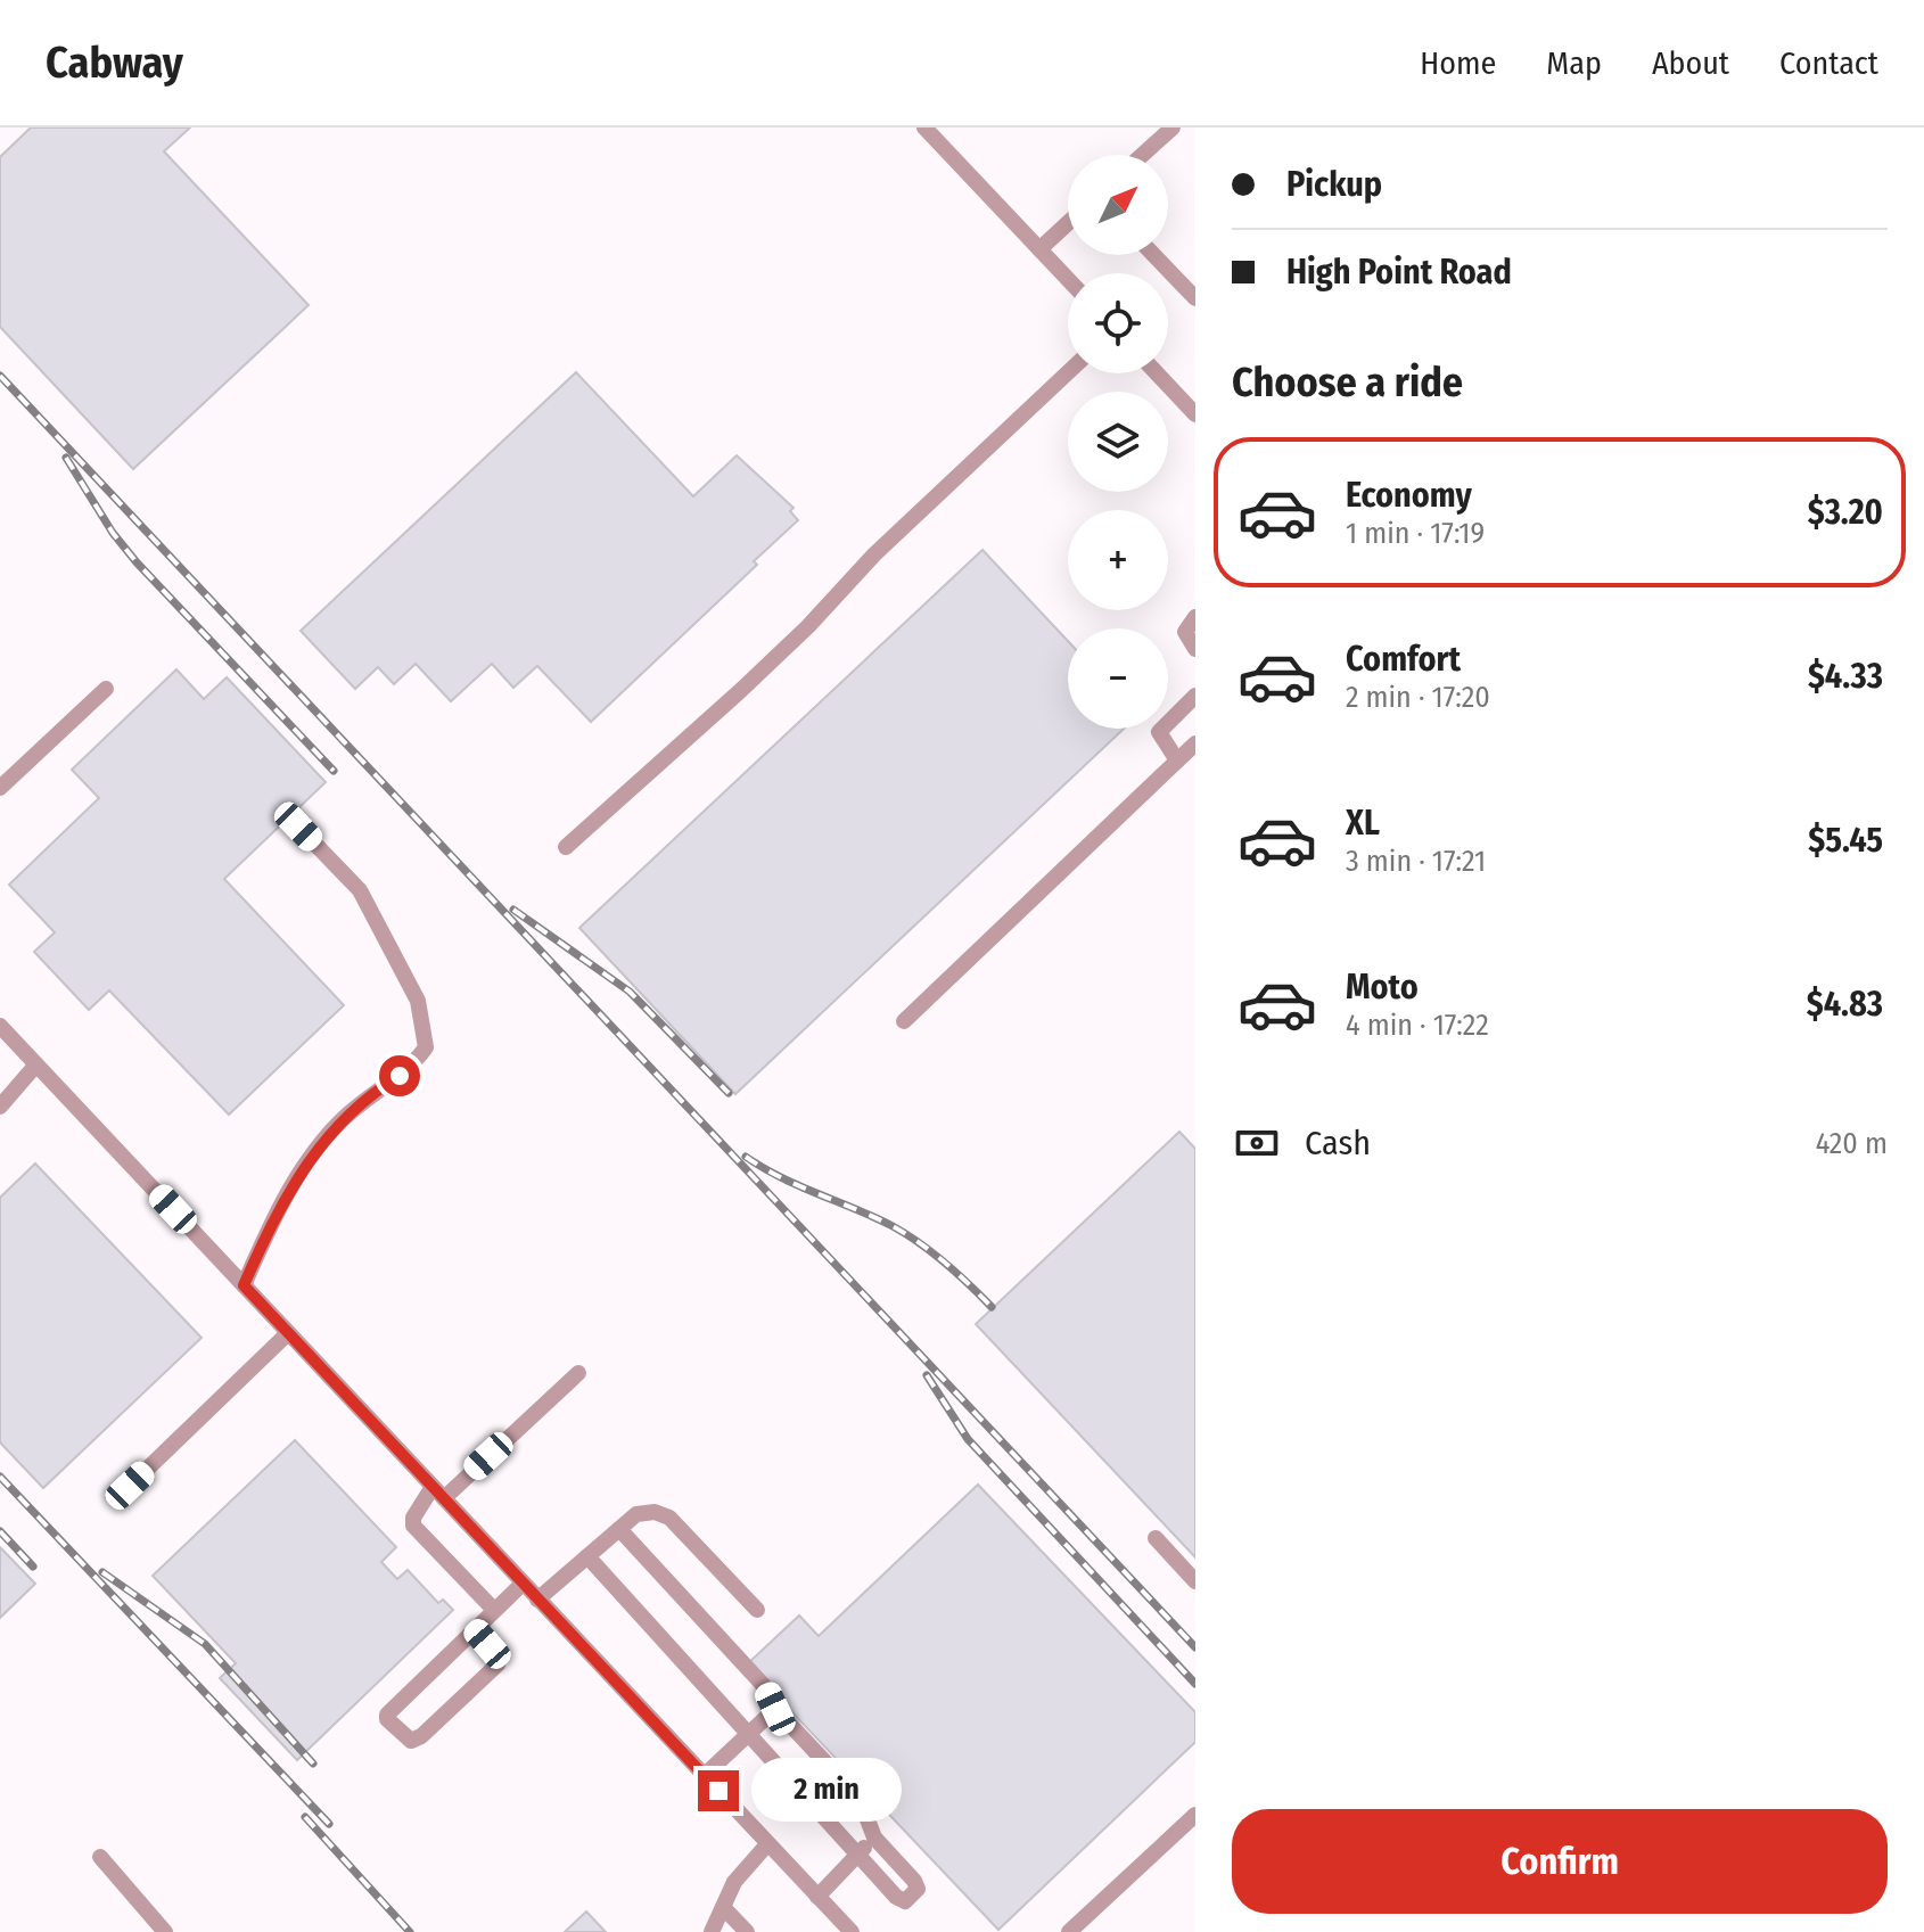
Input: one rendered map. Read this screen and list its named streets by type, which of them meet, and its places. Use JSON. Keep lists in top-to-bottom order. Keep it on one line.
{"north":"top right","page":{"header":"Cabway","nav":["Home","Map","About","Contact"],"banner":["Pickup","High Point Road"],"map_buttons":["+","−"],"heading":"Choose a ride","list":[{"name":"Economy","note":"1 min · 17:19","value":"$3.20"},{"name":"Comfort","note":"2 min · 17:20","value":"$4.33"},{"name":"XL","note":"3 min · 17:21","value":"$5.45"},{"name":"Moto","note":"4 min · 17:22","value":"$4.83"}],"pay":["Cash","420 m"],"bubble":"2 min","buttons":"Confirm"}}
